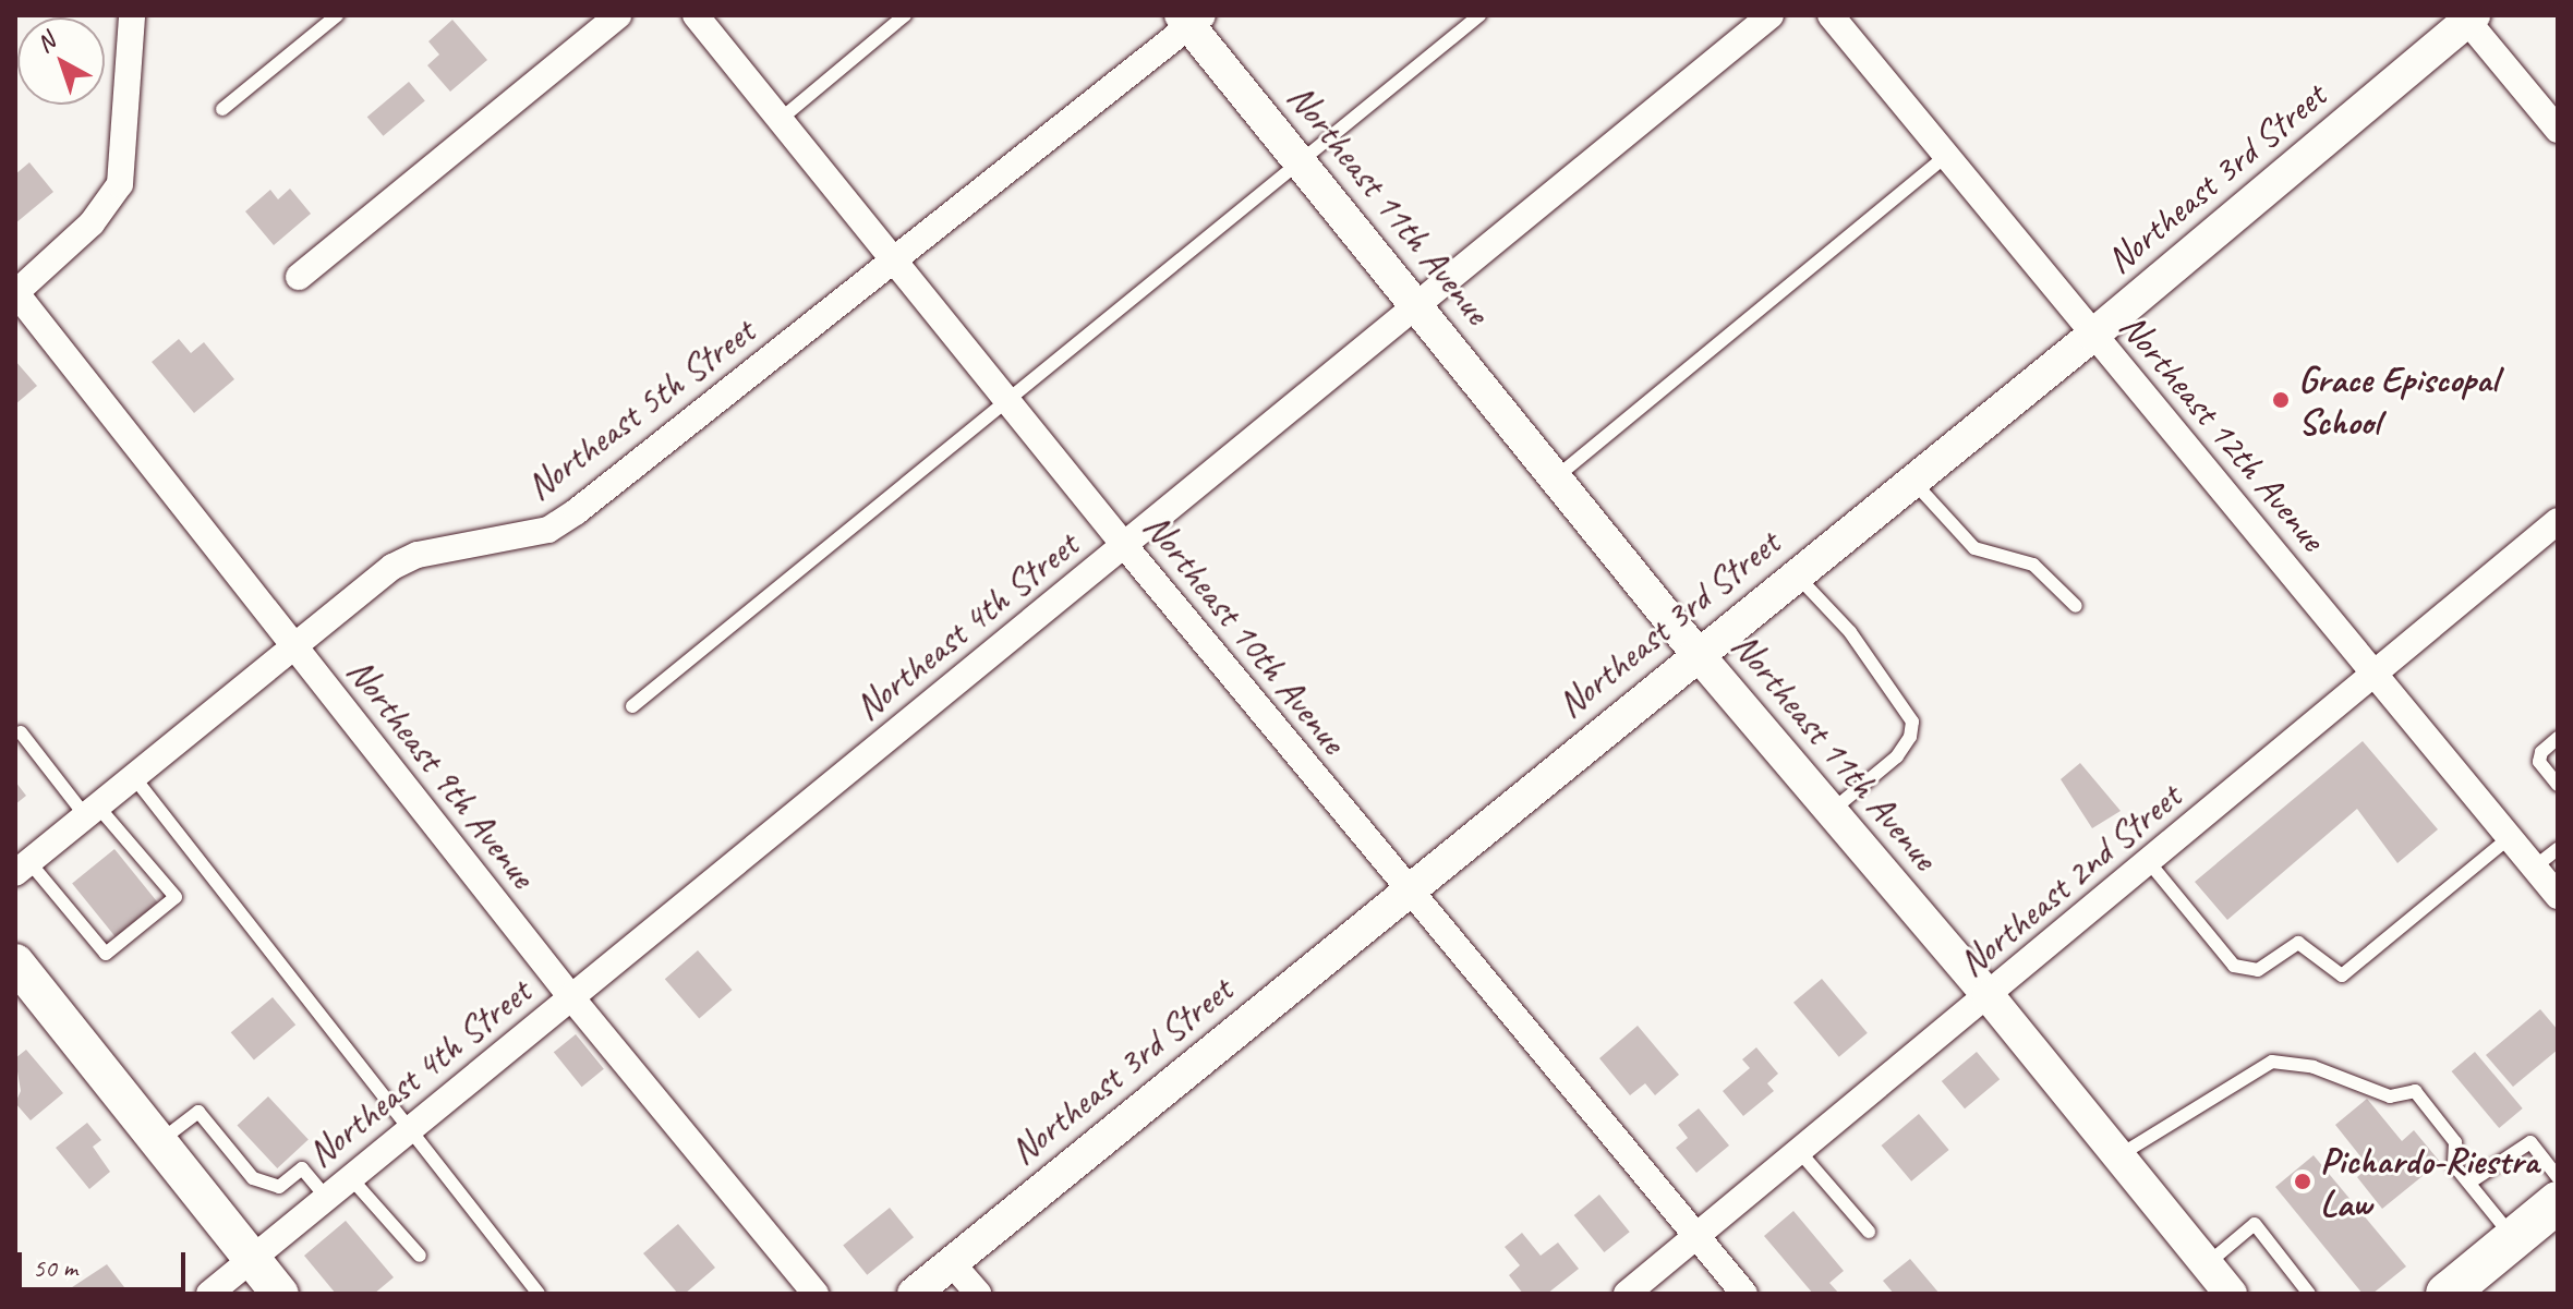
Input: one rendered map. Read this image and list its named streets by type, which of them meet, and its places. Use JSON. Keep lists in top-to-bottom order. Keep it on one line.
{"streets":{"street":["Northeast 3rd Street","Northeast 11th Avenue","Northeast 5th Street","Northeast 12th Avenue","Northeast 4th Street","Northeast 10th Avenue","Northeast 9th Avenue","Northeast 2nd Street"]},"crossings":[["Northeast 3rd Street","Northeast 11th Avenue"],["Northeast 3rd Street","Northeast 12th Avenue"],["Northeast 3rd Street","Northeast 10th Avenue"],["Northeast 11th Avenue","Northeast 5th Street"],["Northeast 11th Avenue","Northeast 4th Street"],["Northeast 11th Avenue","Northeast 2nd Street"],["Northeast 5th Street","Northeast 10th Avenue"],["Northeast 5th Street","Northeast 9th Avenue"],["Northeast 12th Avenue","Northeast 2nd Street"],["Northeast 4th Street","Northeast 10th Avenue"],["Northeast 4th Street","Northeast 9th Avenue"],["Northeast 10th Avenue","Northeast 2nd Street"]],"places":["Grace Episcopal School","Pichardo-Riestra Law"],"scale_bar":"50 m","north":"top left"}
